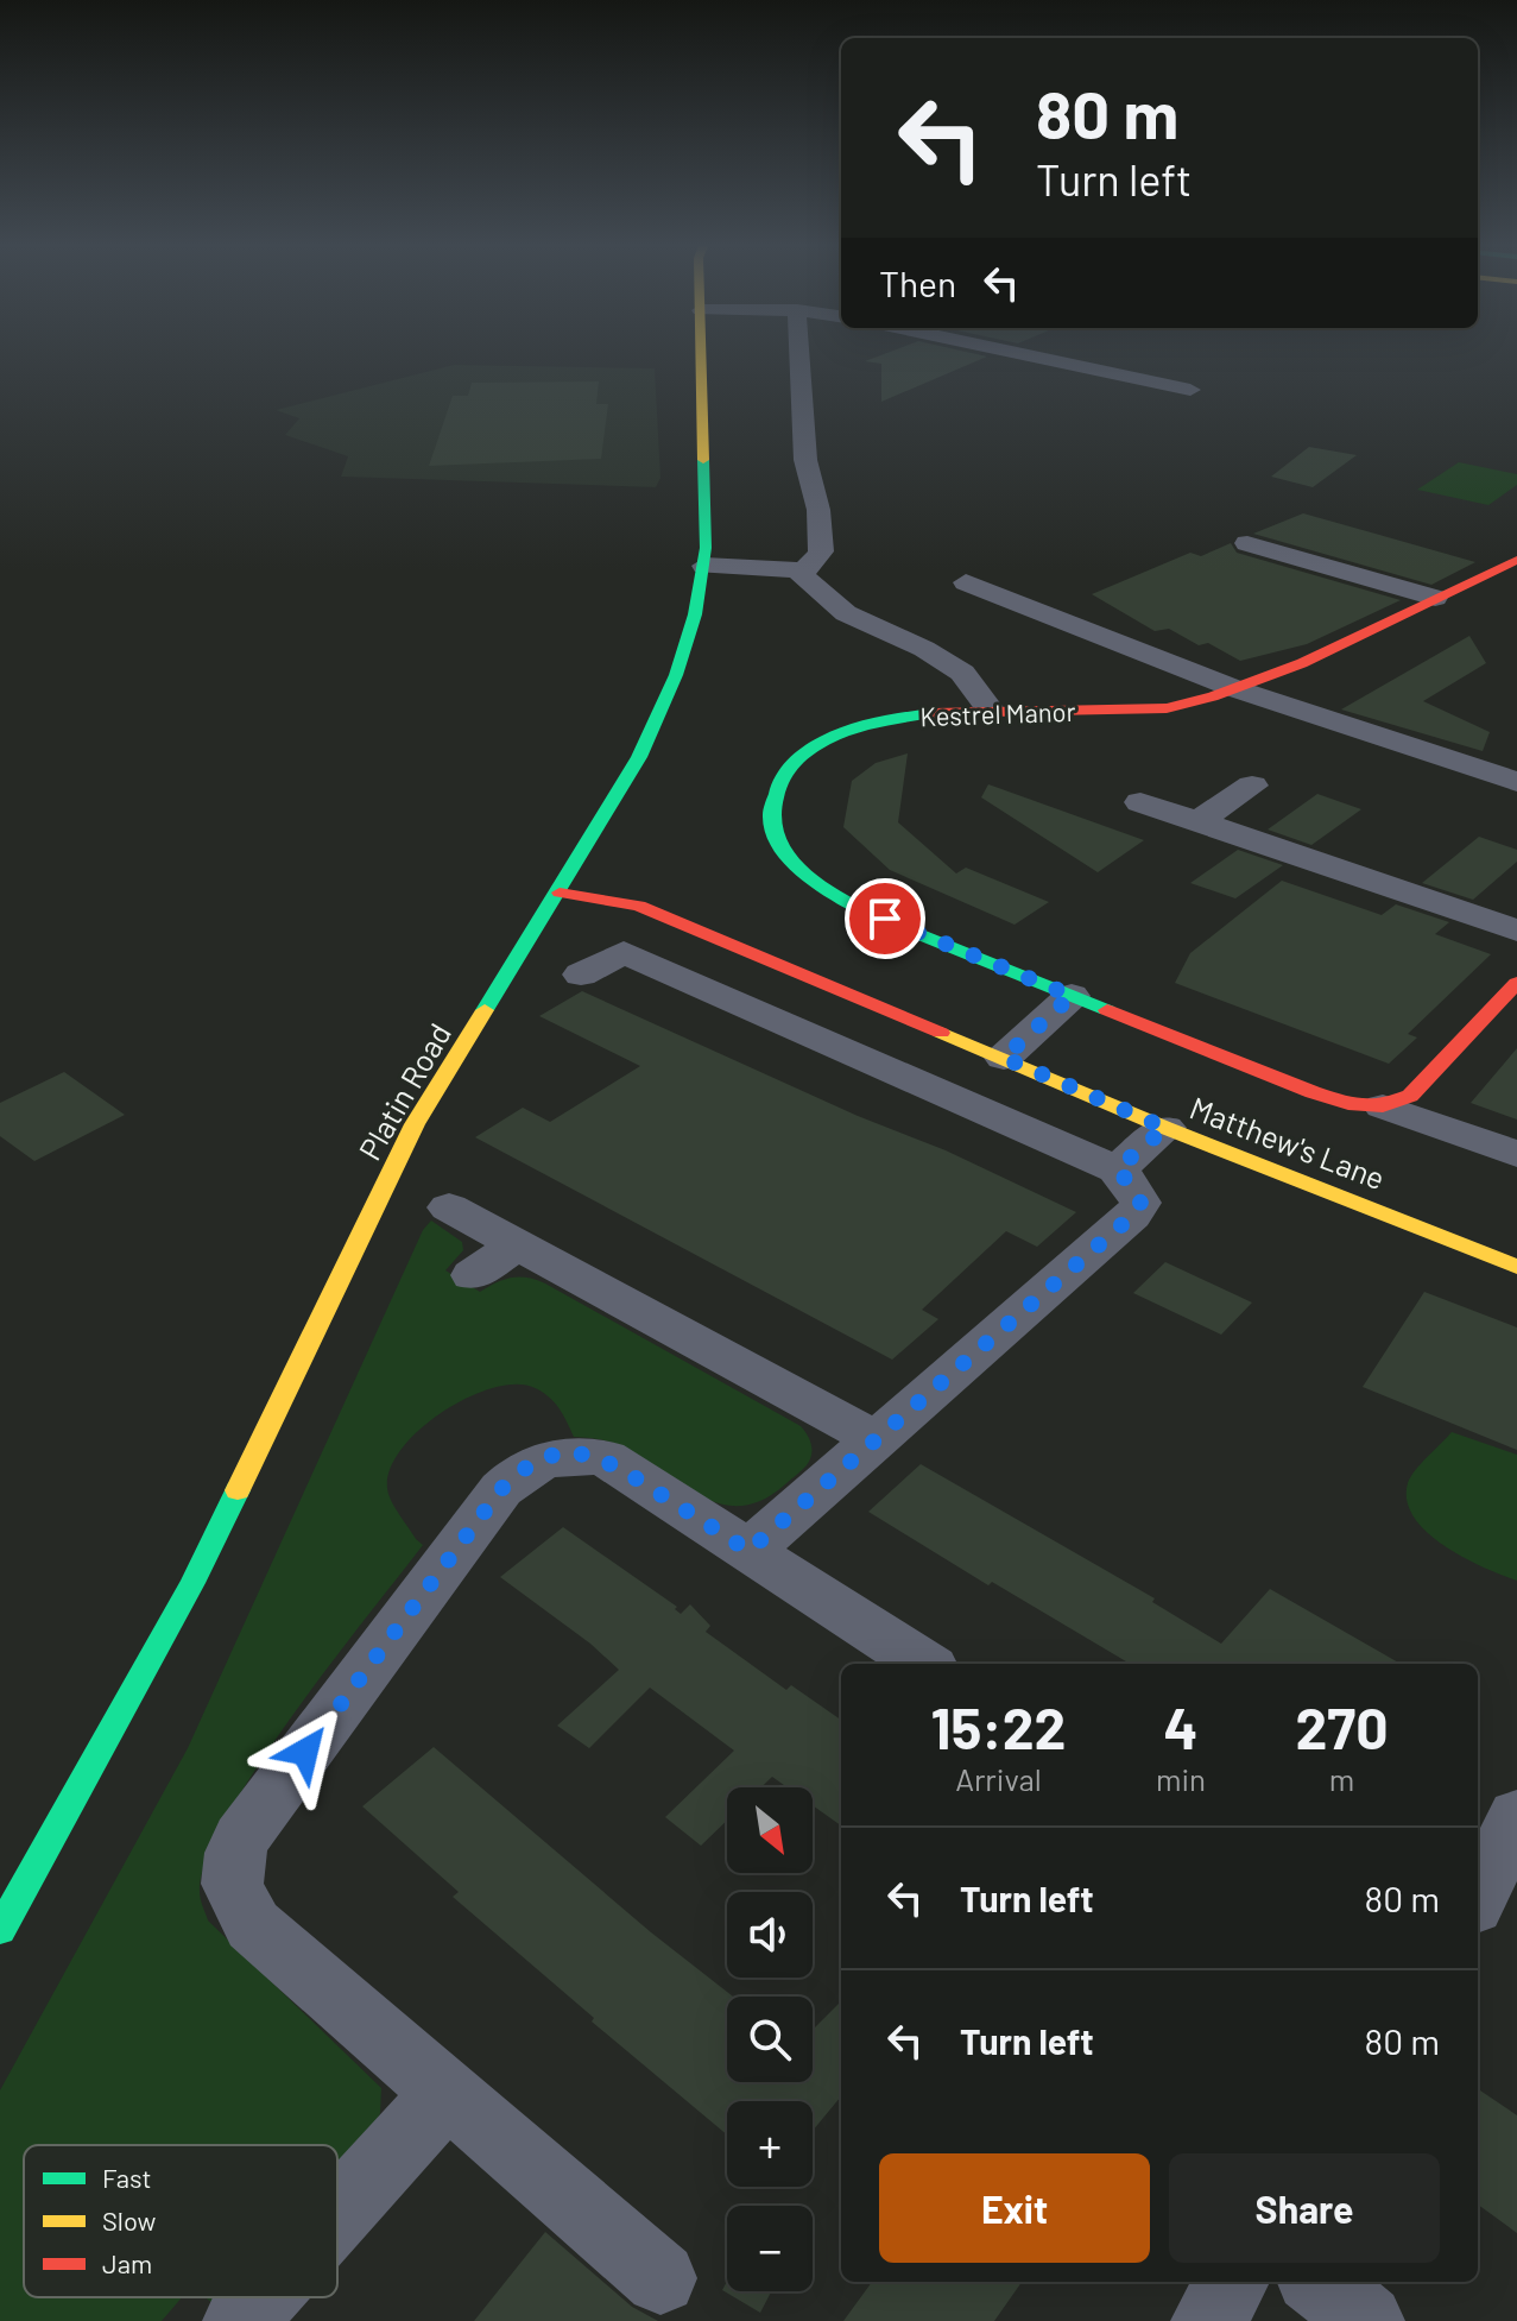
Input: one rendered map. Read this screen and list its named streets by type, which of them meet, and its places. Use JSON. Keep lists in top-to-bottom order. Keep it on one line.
{"streets":{"main road":["Kestrel Manor","Platin Road","Matthew's Lane"]},"crossings":[["Platin Road","Matthew's Lane"]],"legend":["Fast","Slow","Jam"],"north":"bottom right","page":{"turn":["80 m","Turn left"],"then":"Then","eta":["15:22","Arrival","4","min","270","m"],"map_buttons":["+","−"],"list":[{"name":"Turn left","value":"80 m"},{"name":"Turn left","value":"80 m"}],"buttons":["Exit","Share"]}}
